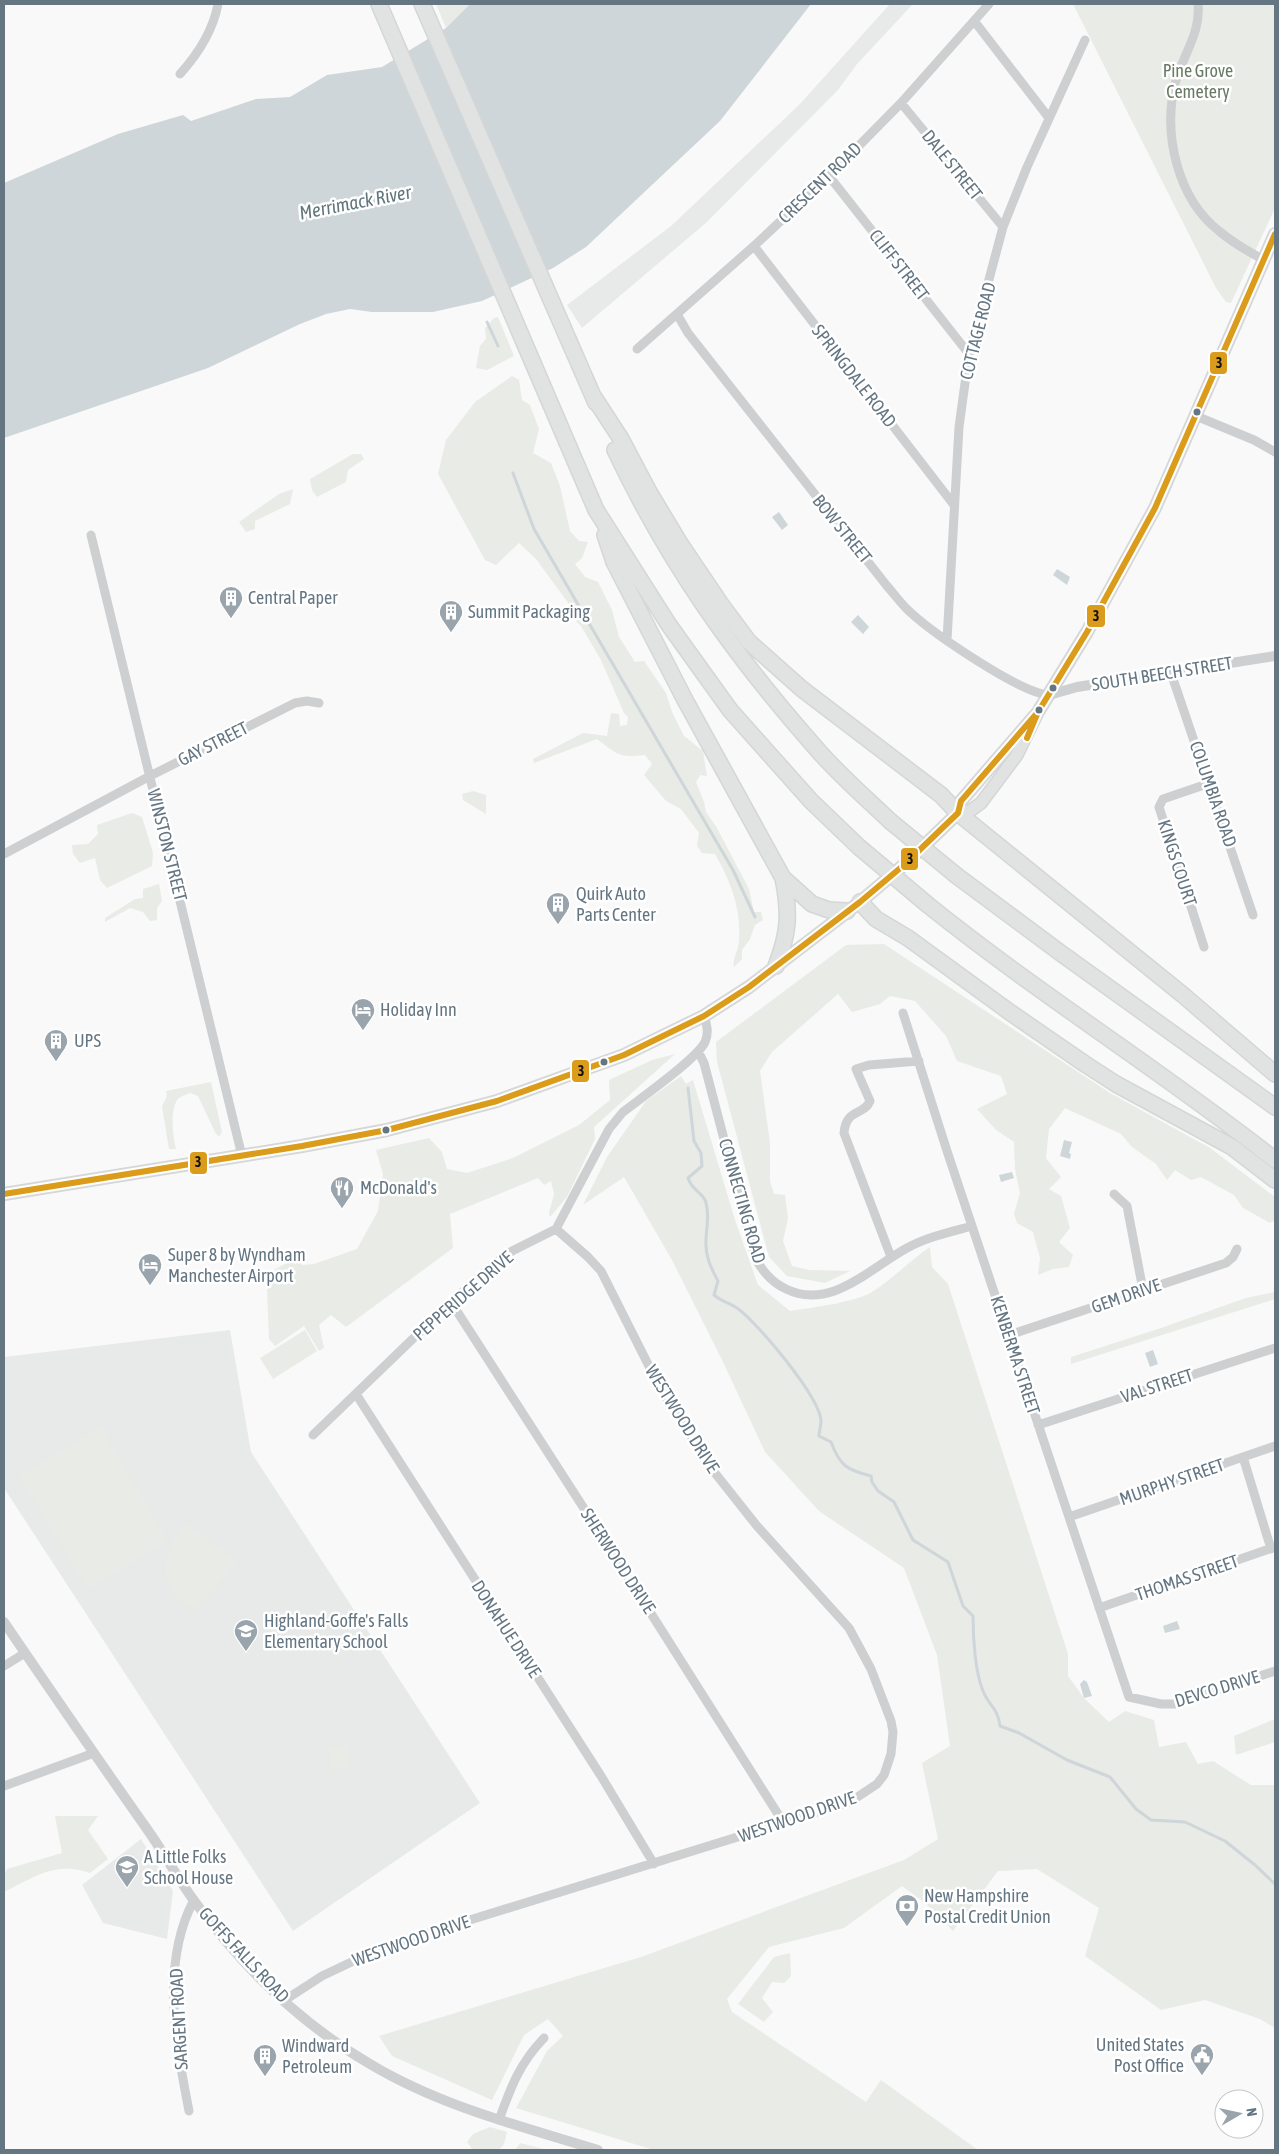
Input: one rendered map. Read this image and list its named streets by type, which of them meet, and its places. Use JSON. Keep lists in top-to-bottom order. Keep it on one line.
{"streets":{"street":["DALE STREET","CRESCENT ROAD","CLIFF STREET","COTTAGE ROAD","SPRINGDALE ROAD","BOW STREET","SOUTH BEECH STREET","GAY STREET","COLUMBIA ROAD","WINSTON STREET","KINGS COURT","CONNECTING ROAD","PEPPERIDGE DRIVE","GEM DRIVE","KENBERMA STREET","VAL STREET","WESTWOOD DRIVE","MURPHY STREET","SHERWOOD DRIVE","THOMAS STREET","DONAHUE DRIVE","DEVCO DRIVE","GOFFS FALLS ROAD","SARGENT ROAD"]},"crossings":[["DALE STREET","CRESCENT ROAD"],["DALE STREET","COTTAGE ROAD"],["CRESCENT ROAD","CLIFF STREET"],["CRESCENT ROAD","SPRINGDALE ROAD"],["CRESCENT ROAD","BOW STREET"],["CLIFF STREET","COTTAGE ROAD"],["COTTAGE ROAD","SPRINGDALE ROAD"],["COTTAGE ROAD","BOW STREET"],["BOW STREET","SOUTH BEECH STREET"],["SOUTH BEECH STREET","COLUMBIA ROAD"],["GAY STREET","WINSTON STREET"],["COLUMBIA ROAD","KINGS COURT"],["CONNECTING ROAD","KENBERMA STREET"],["PEPPERIDGE DRIVE","WESTWOOD DRIVE"],["PEPPERIDGE DRIVE","SHERWOOD DRIVE"],["PEPPERIDGE DRIVE","DONAHUE DRIVE"],["GEM DRIVE","KENBERMA STREET"],["KENBERMA STREET","VAL STREET"],["KENBERMA STREET","MURPHY STREET"],["KENBERMA STREET","THOMAS STREET"],["KENBERMA STREET","DEVCO DRIVE"],["WESTWOOD DRIVE","SHERWOOD DRIVE"],["WESTWOOD DRIVE","DONAHUE DRIVE"],["WESTWOOD DRIVE","GOFFS FALLS ROAD"],["GOFFS FALLS ROAD","SARGENT ROAD"]],"water":["Merrimack River"],"parks":["Pine Grove Cemetery"],"places":{"building":["Central Paper","Summit Packaging","Quirk Auto Parts Center","UPS","Windward Petroleum"],"hotel":["Holiday Inn","Super 8 by Wyndham Manchester Airport"],"restaurant":["McDonald's"],"school or university":["Highland-Goffe's Falls Elementary School","A Little Folks School House"],"bank":["New Hampshire Postal Credit Union"],"public building":["United States Post Office"]},"lines":["transit line 3"],"north":"right"}
